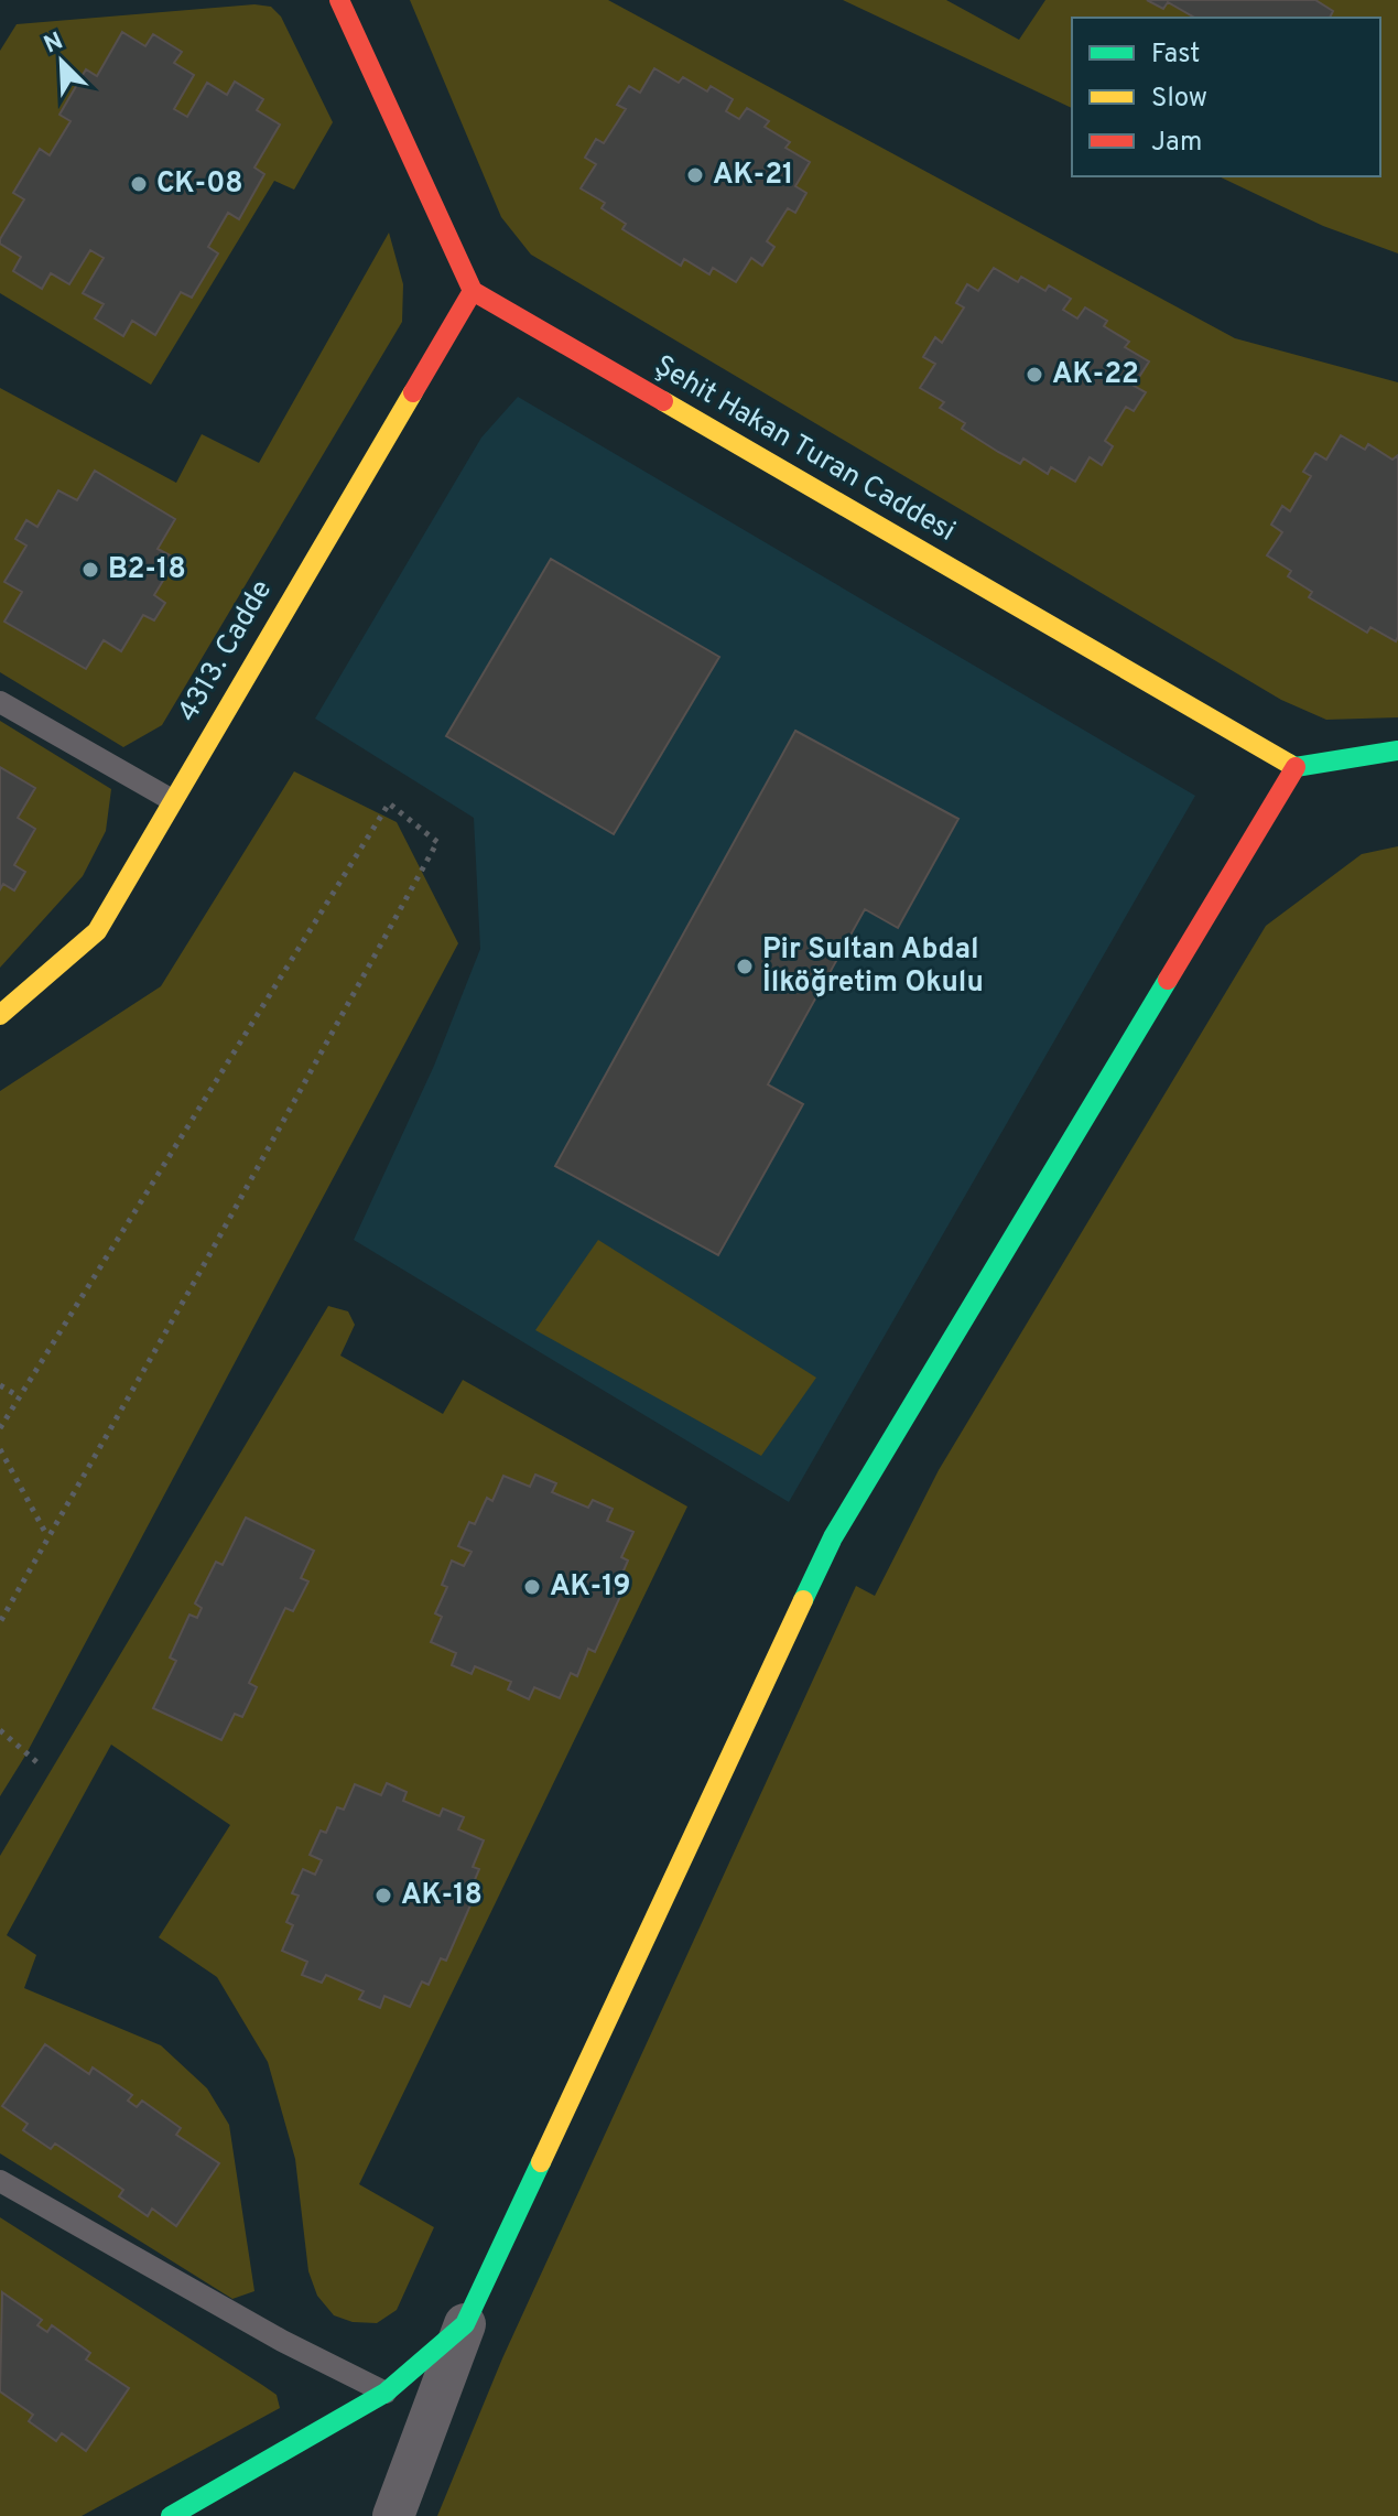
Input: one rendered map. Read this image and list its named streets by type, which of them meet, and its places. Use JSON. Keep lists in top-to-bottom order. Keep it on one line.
{"streets":{"street":["Şehit Hakan Turan Caddesi","4313. Cadde"]},"crossings":[["Şehit Hakan Turan Caddesi","4313. Cadde"]],"places":["AK-21","CK-08","AK-22","B2-18","Pir Sultan Abdal İlköğretim Okulu","AK-19","AK-18"],"legend":["Fast","Slow","Jam"],"north":"top left"}
